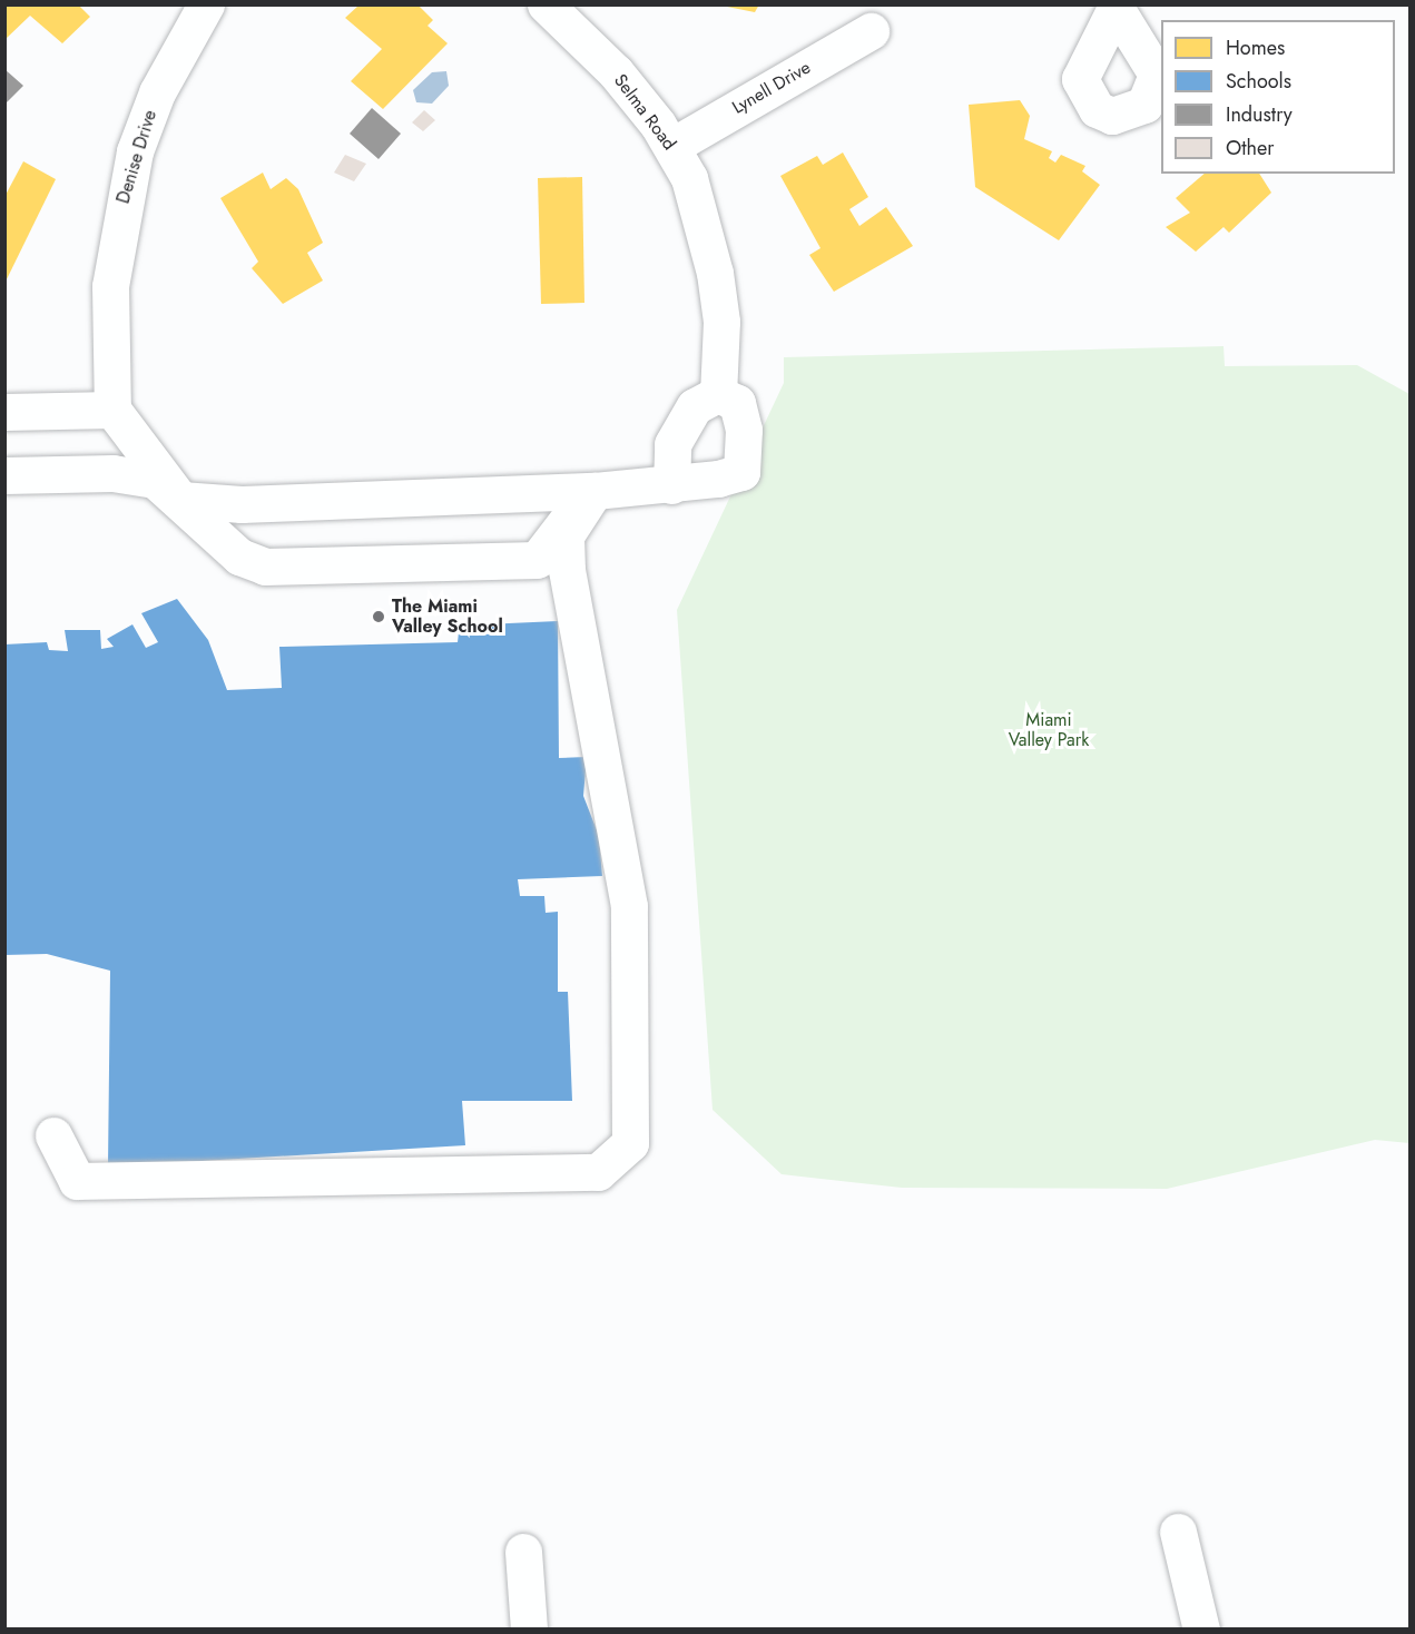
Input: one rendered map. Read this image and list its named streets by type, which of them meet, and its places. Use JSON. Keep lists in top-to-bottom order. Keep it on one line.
{"streets":{"street":["Lynell Drive","Selma Road","Denise Drive"]},"crossings":[["Lynell Drive","Selma Road"]],"parks":["Miami Valley Park"],"places":["The Miami Valley School"],"legend":["Homes","Schools","Industry","Other"]}
